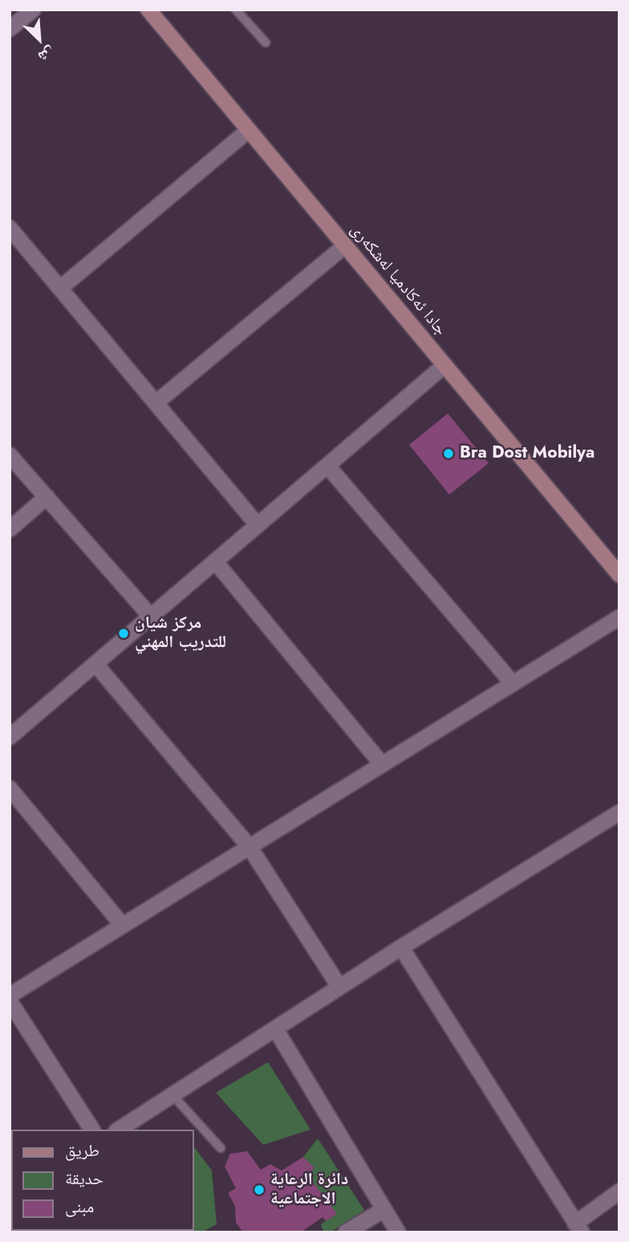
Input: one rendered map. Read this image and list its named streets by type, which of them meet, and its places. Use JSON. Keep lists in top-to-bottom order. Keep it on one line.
{"streets":{"main road":["جادا ئه‌كادميا له‌شكه‌رى"]},"places":["Bra Dost Mobilya","مركز شيان للتدريب المهني","دائرة الرعاية الاجتماعية"],"legend":["طريق","حديقة","مبنى"],"north":"bottom right"}
